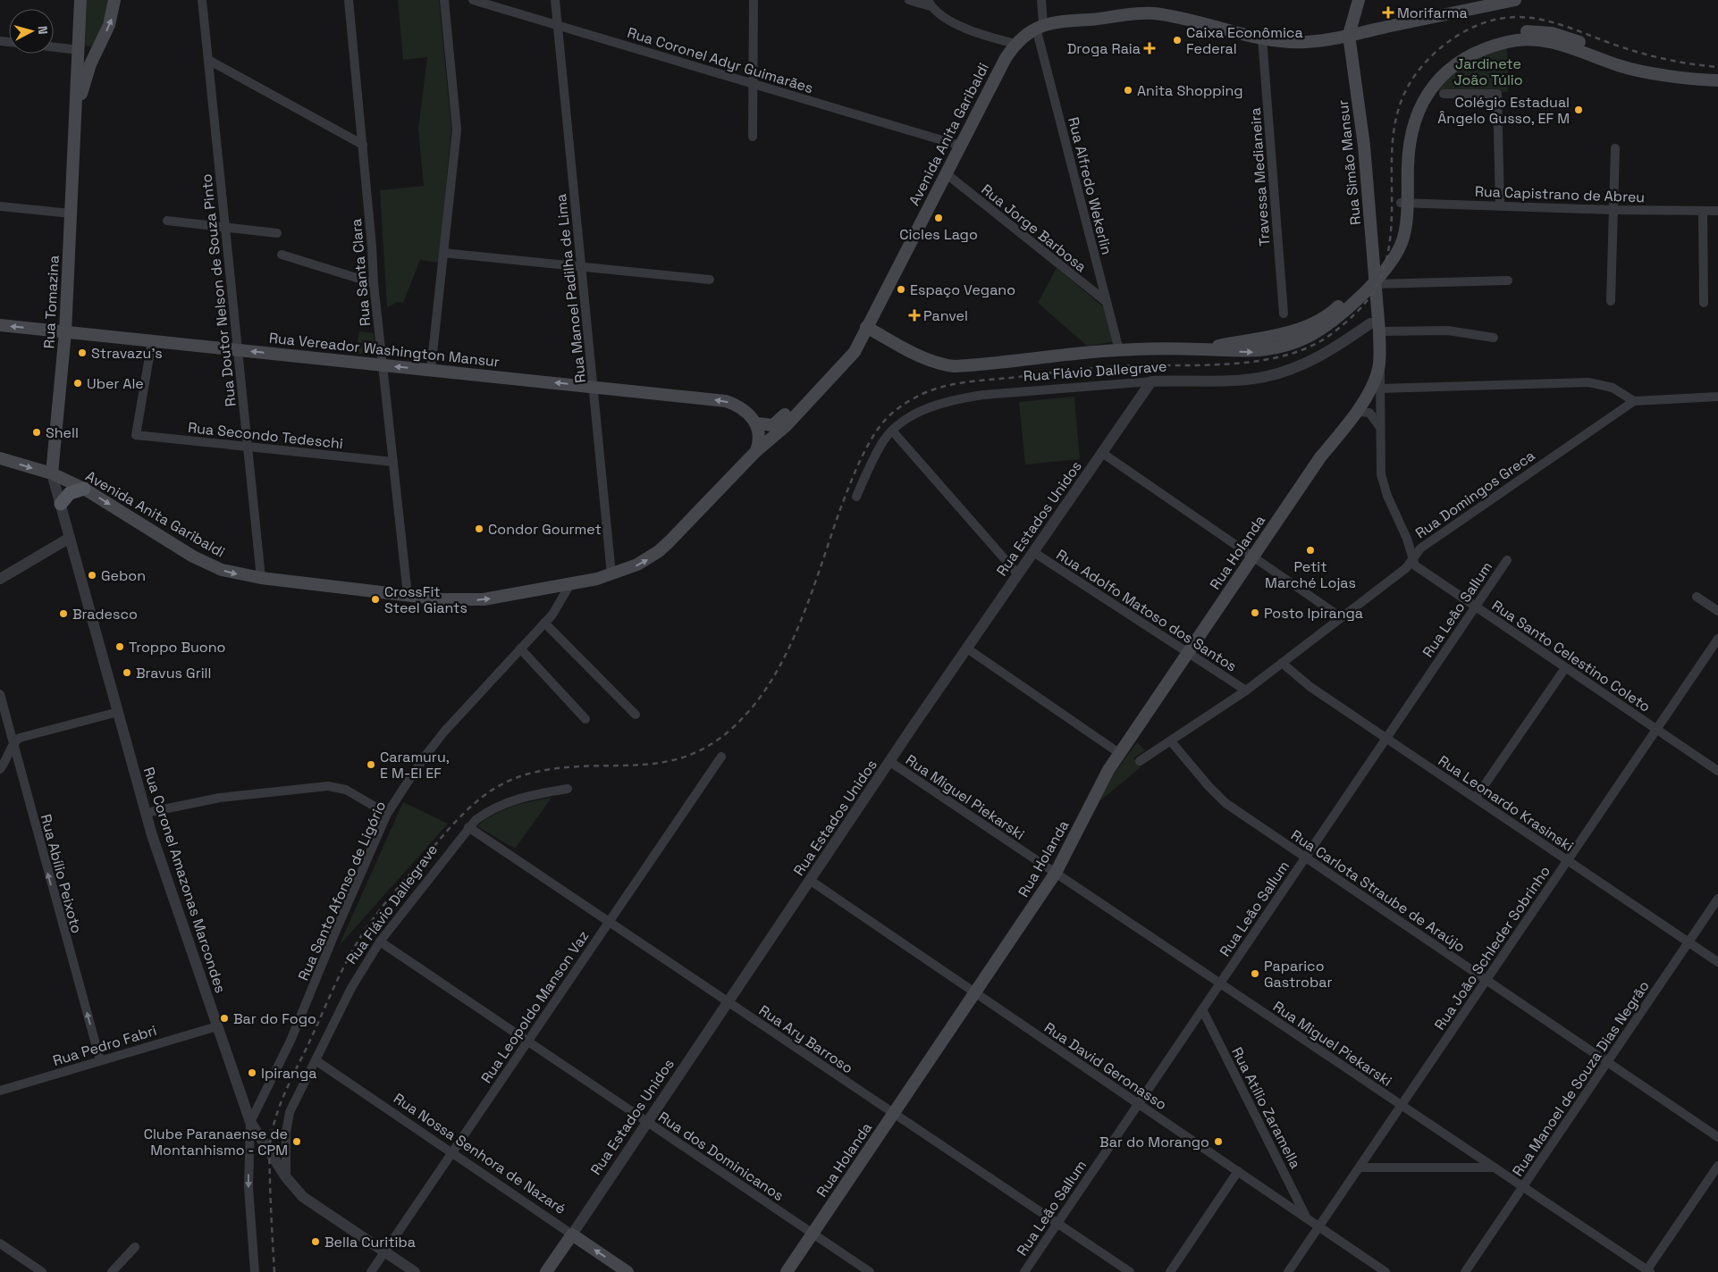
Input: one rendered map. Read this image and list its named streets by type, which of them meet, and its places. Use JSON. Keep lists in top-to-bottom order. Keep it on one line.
{"streets":{"main road":["Avenida Anita Garibaldi","Rua Simão Mansur","Rua Tomazina","Rua Vereador Washington Mansur","Rua Flávio Dallegrave","Rua Estados Unidos","Rua Holanda","Rua Nossa Senhora de Nazaré"],"street":["Rua Coronel Adyr Guimarães","Travessa Medianeira","Rua Alfredo Wekerlin","Rua Capistrano de Abreu","Rua Jorge Barbosa","Rua Santa Clara","Rua Manoel Padilha de Lima","Rua Doutor Nelson de Souza Pinto","Rua Secondo Tedeschi","Rua Domingos Greca","Rua Leão Sallum","Rua Adolfo Matoso dos Santos","Rua Santo Celestino Coleto","Rua Miguel Piekarski","Rua Leonardo Krasinski","Rua Abílio Peixoto","Rua Coronel Amazonas Marcondes","Rua Santo Afonso de Ligório","Rua Carlota Straube de Araújo","Rua João Schleder Sobrinho","Rua Leopoldo Manson Vaz","Rua Ary Barroso","Rua Pedro Fabri","Rua David Geronasso","Rua Manoel de Souza Dias Negrão","Rua Atílio Zaramella","Rua dos Dominicanos"]},"crossings":[["Rua Coronel Adyr Guimarães","Avenida Anita Garibaldi"],["Rua Coronel Adyr Guimarães","Rua Manoel Padilha de Lima"],["Avenida Anita Garibaldi","Rua Alfredo Wekerlin"],["Avenida Anita Garibaldi","Rua Jorge Barbosa"],["Avenida Anita Garibaldi","Rua Santa Clara"],["Avenida Anita Garibaldi","Rua Manoel Padilha de Lima"],["Avenida Anita Garibaldi","Rua Doutor Nelson de Souza Pinto"],["Avenida Anita Garibaldi","Rua Tomazina"],["Avenida Anita Garibaldi","Rua Vereador Washington Mansur"],["Avenida Anita Garibaldi","Rua Flávio Dallegrave"],["Avenida Anita Garibaldi","Rua Coronel Amazonas Marcondes"],["Avenida Anita Garibaldi","Rua Santo Afonso de Ligório"],["Rua Simão Mansur","Rua Flávio Dallegrave"],["Rua Simão Mansur","Rua Domingos Greca"],["Rua Simão Mansur","Rua Holanda"],["Rua Simão Mansur","Rua Santo Celestino Coleto"],["Rua Alfredo Wekerlin","Rua Jorge Barbosa"],["Rua Alfredo Wekerlin","Rua Flávio Dallegrave"],["Rua Capistrano de Abreu","Rua Flávio Dallegrave"],["Rua Santa Clara","Rua Vereador Washington Mansur"],["Rua Santa Clara","Rua Secondo Tedeschi"],["Rua Manoel Padilha de Lima","Rua Vereador Washington Mansur"],["Rua Doutor Nelson de Souza Pinto","Rua Vereador Washington Mansur"],["Rua Doutor Nelson de Souza Pinto","Rua Secondo Tedeschi"],["Rua Tomazina","Rua Vereador Washington Mansur"],["Rua Tomazina","Rua Coronel Amazonas Marcondes"],["Rua Vereador Washington Mansur","Rua Secondo Tedeschi"],["Rua Flávio Dallegrave","Rua Estados Unidos"],["Rua Flávio Dallegrave","Rua Ary Barroso"],["Rua Flávio Dallegrave","Rua Nossa Senhora de Nazaré"],["Rua Flávio Dallegrave","Rua dos Dominicanos"],["Rua Domingos Greca","Rua Adolfo Matoso dos Santos"],["Rua Domingos Greca","Rua Santo Celestino Coleto"],["Rua Domingos Greca","Rua Leonardo Krasinski"],["Rua Domingos Greca","Rua Carlota Straube de Araújo"],["Rua Estados Unidos","Rua Adolfo Matoso dos Santos"],["Rua Estados Unidos","Rua Miguel Piekarski"],["Rua Estados Unidos","Rua Ary Barroso"],["Rua Estados Unidos","Rua David Geronasso"],["Rua Estados Unidos","Rua Nossa Senhora de Nazaré"],["Rua Estados Unidos","Rua dos Dominicanos"],["Rua Holanda","Rua Adolfo Matoso dos Santos"],["Rua Holanda","Rua Miguel Piekarski"],["Rua Holanda","Rua Ary Barroso"],["Rua Holanda","Rua David Geronasso"],["Rua Holanda","Rua dos Dominicanos"],["Rua Leão Sallum","Rua Santo Celestino Coleto"],["Rua Leão Sallum","Rua Miguel Piekarski"],["Rua Leão Sallum","Rua Leonardo Krasinski"],["Rua Leão Sallum","Rua Carlota Straube de Araújo"],["Rua Leão Sallum","Rua Ary Barroso"],["Rua Leão Sallum","Rua David Geronasso"],["Rua Leão Sallum","Rua Atílio Zaramella"],["Rua Santo Celestino Coleto","Rua João Schleder Sobrinho"],["Rua Miguel Piekarski","Rua João Schleder Sobrinho"],["Rua Miguel Piekarski","Rua Manoel de Souza Dias Negrão"],["Rua Leonardo Krasinski","Rua João Schleder Sobrinho"],["Rua Leonardo Krasinski","Rua Manoel de Souza Dias Negrão"],["Rua Abílio Peixoto","Rua Pedro Fabri"],["Rua Coronel Amazonas Marcondes","Rua Santo Afonso de Ligório"],["Rua Coronel Amazonas Marcondes","Rua Pedro Fabri"],["Rua Carlota Straube de Araújo","Rua João Schleder Sobrinho"],["Rua Carlota Straube de Araújo","Rua Manoel de Souza Dias Negrão"],["Rua João Schleder Sobrinho","Rua David Geronasso"],["Rua Leopoldo Manson Vaz","Rua Ary Barroso"],["Rua Leopoldo Manson Vaz","Rua Nossa Senhora de Nazaré"],["Rua Leopoldo Manson Vaz","Rua dos Dominicanos"],["Rua David Geronasso","Rua Atílio Zaramella"]],"one_way":["Avenida Anita Garibaldi","Rua Vereador Washington Mansur","Rua Abílio Peixoto"],"parks":["Jardinete João Túlio"],"places":{"health":["Morifarma","Droga Raia","Panvel"],"other":["Caixa Econômica Federal","Anita Shopping","Colégio Estadual Ângelo Gusso, EF M","Cicles Lago","Espaço Vegano","Stravazu's","Uber Ale","Shell","Condor Gourmet","Petit Marché Lojas","Gebon","CrossFit Steel Giants","Posto Ipiranga","Bradesco","Troppo Buono","Bravus Grill","Caramuru, E M-EI EF","Paparico Gastrobar","Bar do Fogo","Ipiranga","Clube Paranaense de Montanhismo - CPM","Bar do Morango","Bella Curitiba"]},"north":"right"}
